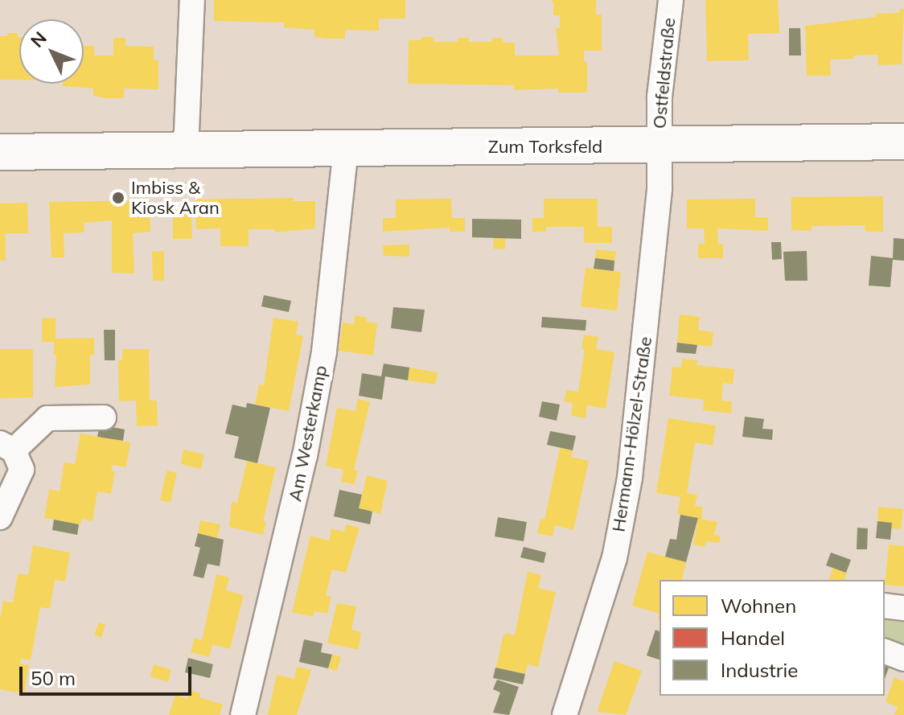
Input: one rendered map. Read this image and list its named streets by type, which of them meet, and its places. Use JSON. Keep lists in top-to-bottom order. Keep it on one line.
{"streets":{"main road":["Zum Torksfeld"],"street":["Ostfeldstraße","Am Westerkamp","Hermann-Hölzel-Straße"]},"crossings":[["Ostfeldstraße","Zum Torksfeld"],["Ostfeldstraße","Hermann-Hölzel-Straße"],["Zum Torksfeld","Am Westerkamp"],["Zum Torksfeld","Hermann-Hölzel-Straße"]],"places":["Imbiss & Kiosk Aran"],"legend":["Wohnen","Handel","Industrie"],"scale_bar":"50 m","north":"top left"}
